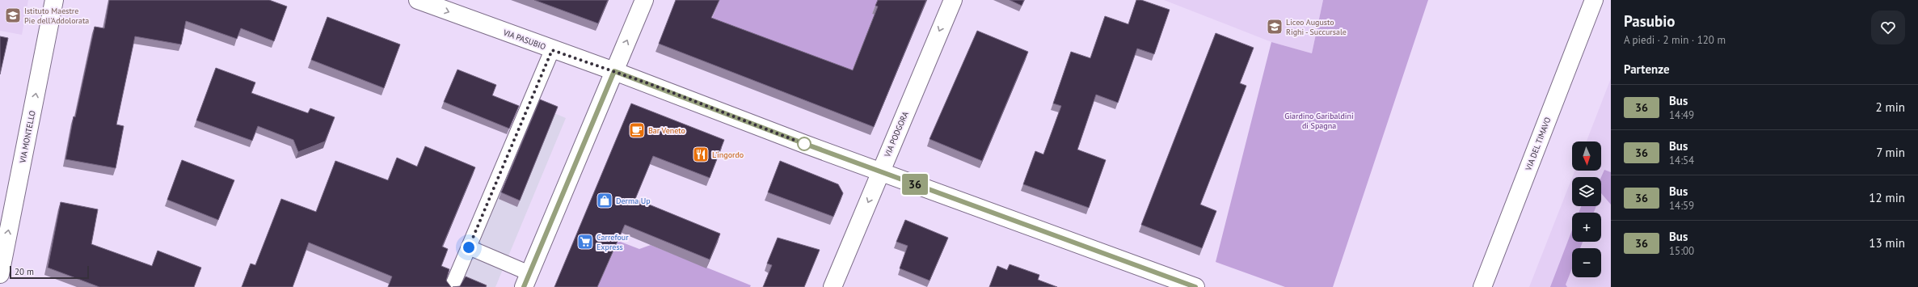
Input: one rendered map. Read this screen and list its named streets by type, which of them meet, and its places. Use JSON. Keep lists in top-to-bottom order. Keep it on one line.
{"streets":{"street":["VIA PASUBIO","VIA PODGORA","VIA MONTELLO","VIA DEL TIMAVO"]},"crossings":[["VIA PASUBIO","VIA PODGORA"]],"one_way":["VIA PODGORA","VIA MONTELLO"],"parks":["Giardino Garibaldini di Spagna"],"places":{"school or university":["Istituto Maestre Pie dell'Addolorata","Liceo Augusto Righi - Succursale"],"cafe":["Bar Veneto"],"restaurant":["L'ingordo"],"shop":["Derma Up"],"supermarket":["Carrefour Express"]},"lines":["bus line 36"],"scale_bar":"20 m","north":"bottom","page":{"on_map":"36","heading":[["Pasubio","A piedi · 2 min · 120 m"],"Partenze"],"list":[{"mark":"36","name":"Bus","note":"14:49","value":"2 min"},{"mark":"36","name":"Bus","note":"14:54","value":"7 min"},{"mark":"36","name":"Bus","note":"14:59","value":"12 min"},{"mark":"36","name":"Bus","note":"15:00","value":"13 min"}],"map_buttons":["+","−"],"scale":"20 m"}}
